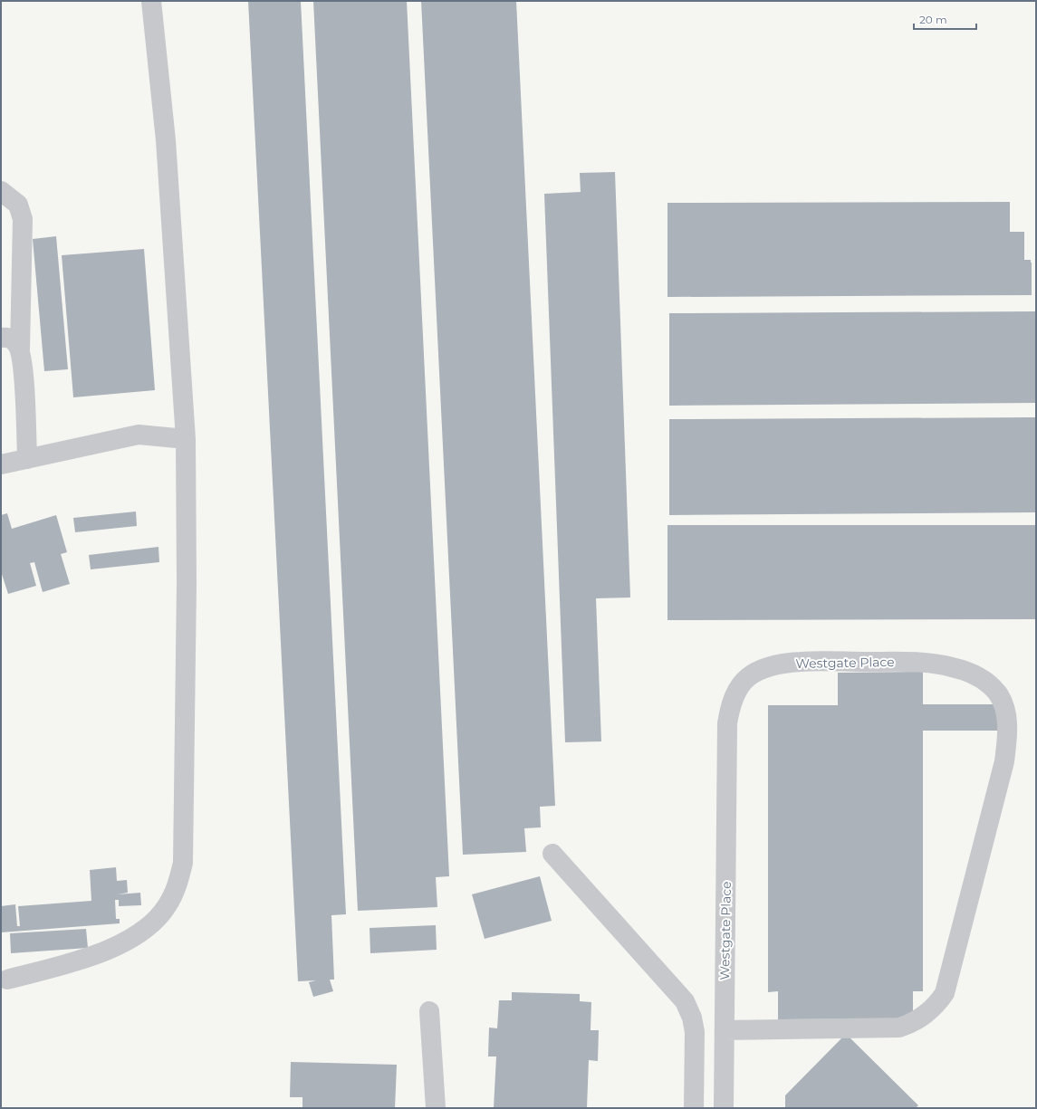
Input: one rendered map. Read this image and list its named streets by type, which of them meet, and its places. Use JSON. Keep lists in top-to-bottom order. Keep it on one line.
{"streets":{"lane":["Westgate Place"]},"scale_bar":"20 m"}
